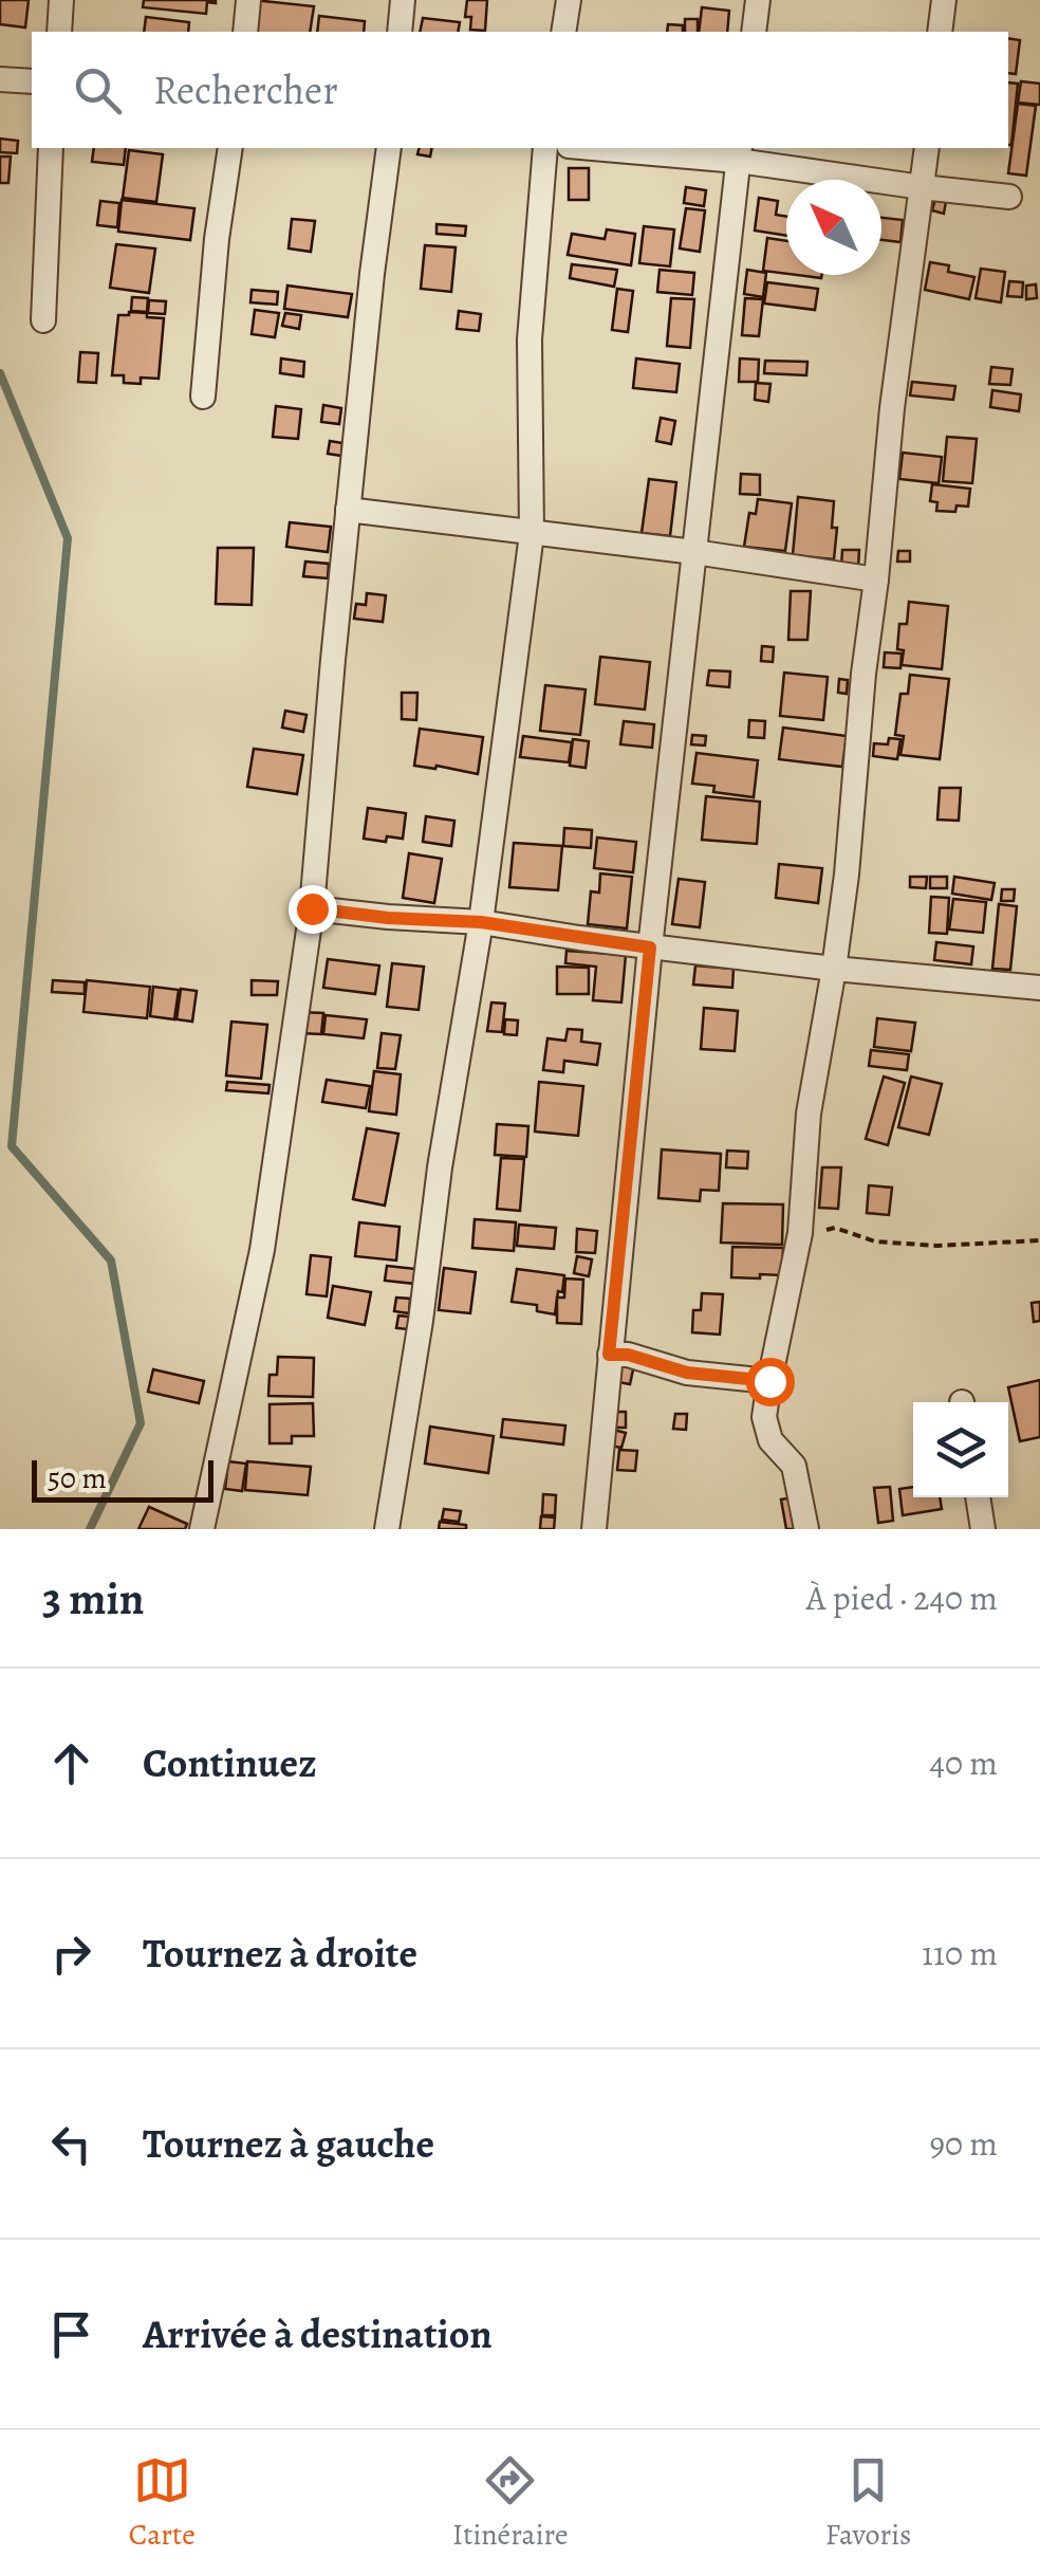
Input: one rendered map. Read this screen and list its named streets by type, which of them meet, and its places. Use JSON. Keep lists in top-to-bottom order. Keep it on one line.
{"scale_bar":"50 m","north":"top left","page":{"search":"Rechercher","scale":"50 m","heading":["3 min","À pied · 240 m"],"list":[["Continuez","40 m"],["Tournez à droite","110 m"],["Tournez à gauche","90 m"],"Arrivée à destination"],"nav":["Carte","Itinéraire","Favoris"]}}
